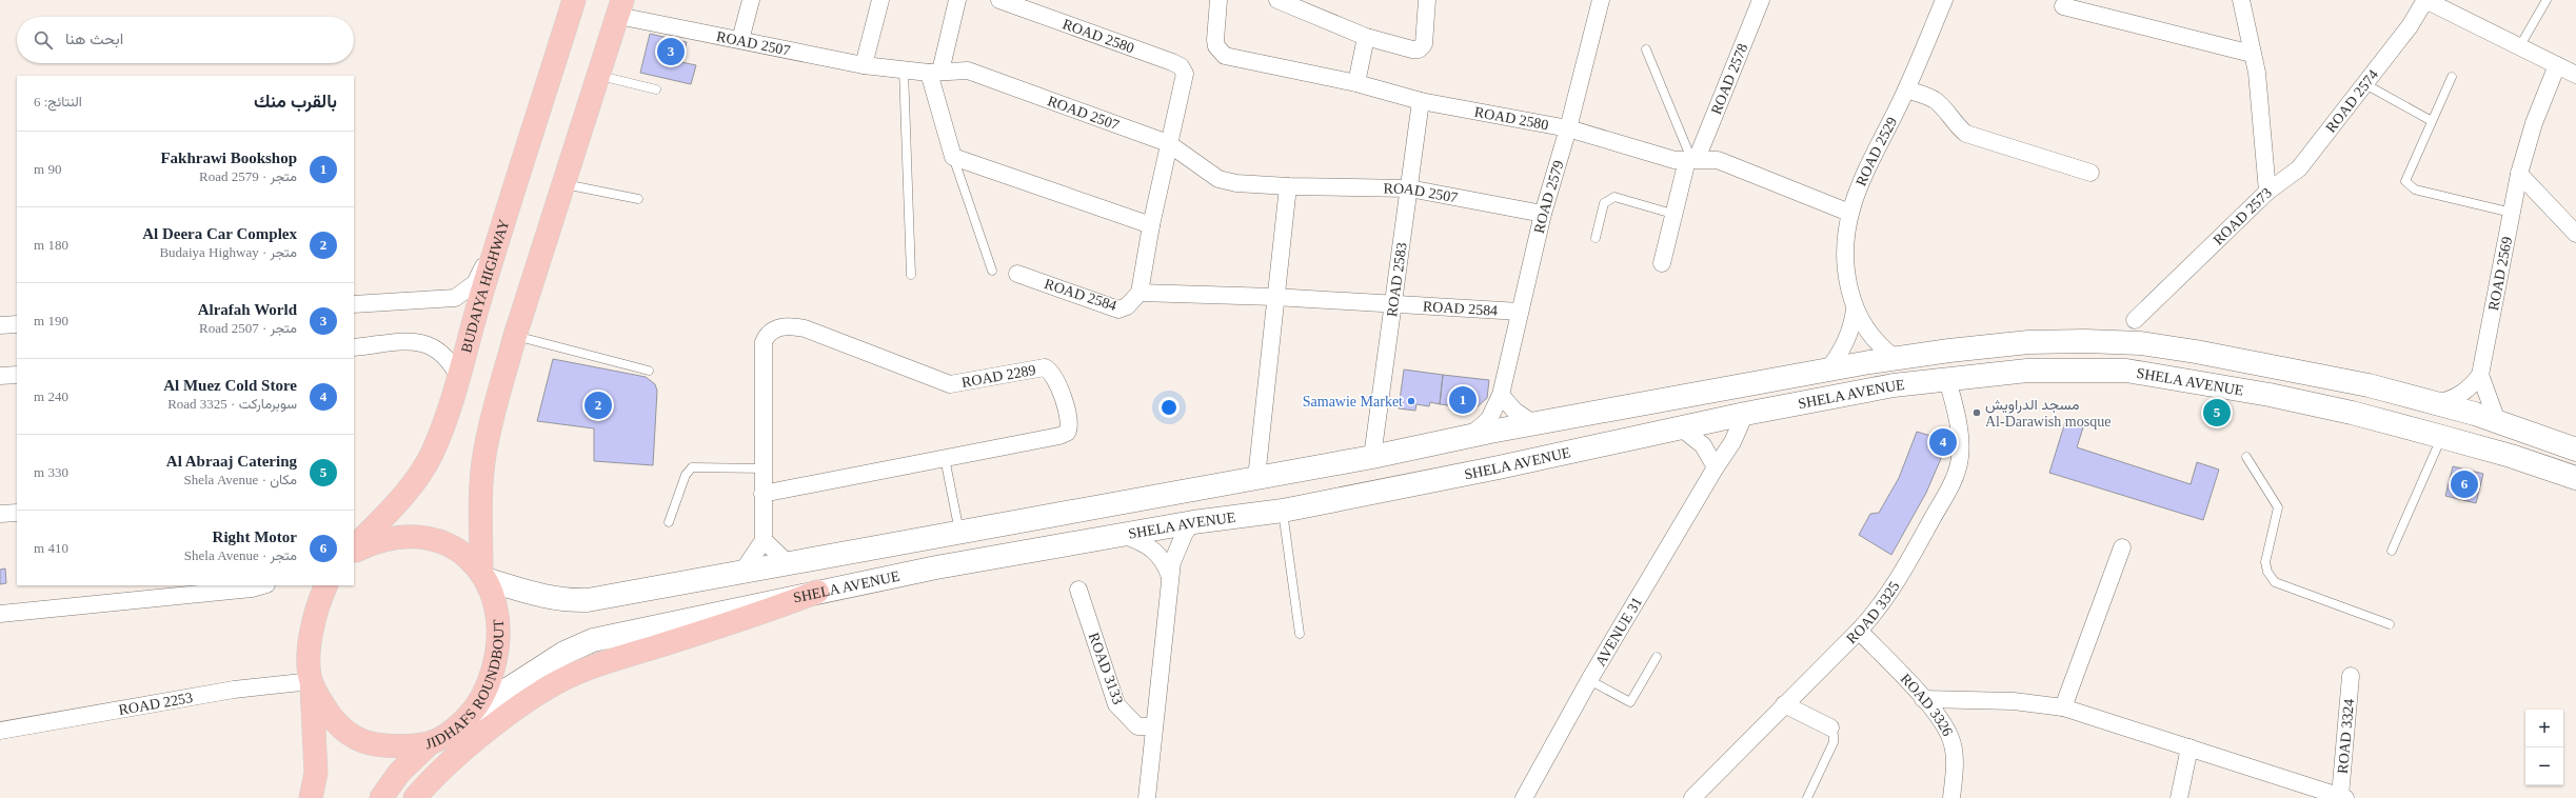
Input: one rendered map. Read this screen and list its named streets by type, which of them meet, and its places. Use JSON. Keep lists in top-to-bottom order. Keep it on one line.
{"streets":{"main road":["BUDAIYA HIGHWAY","SHELA AVENUE","JIDHAFS ROUNDBOUT"],"street":["ROAD 2580","ROAD 2507","ROAD 2578","ROAD 2574","ROAD 2529","ROAD 2579","ROAD 2573","ROAD 2569","ROAD 2583","ROAD 2584","ROAD 2289","ROAD 3325","AVENUE 31","ROAD 3133","ROAD 2253","ROAD 3326","ROAD 3324"]},"crossings":[["ROAD 2580","ROAD 2578"],["ROAD 2580","ROAD 2529"],["ROAD 2580","ROAD 2579"],["ROAD 2580","ROAD 2583"],["ROAD 2580","ROAD 2584"],["ROAD 2507","ROAD 2579"],["ROAD 2507","ROAD 2583"],["ROAD 2507","ROAD 2584"],["ROAD 2574","ROAD 2573"],["ROAD 2574","ROAD 2569"],["ROAD 2529","SHELA AVENUE"],["ROAD 2579","ROAD 2584"],["ROAD 2579","SHELA AVENUE"],["ROAD 2583","ROAD 2584"],["ROAD 2583","SHELA AVENUE"],["SHELA AVENUE","ROAD 3325"],["SHELA AVENUE","AVENUE 31"],["SHELA AVENUE","JIDHAFS ROUNDBOUT"],["ROAD 3325","ROAD 3326"],["JIDHAFS ROUNDBOUT","ROAD 2253"]],"places":["Samawie Market","مسجد الدراويش Al-Darawish mosque"],"page":{"search":"ابحث هنا","pins":["3","1","2","5","4","6"],"heading":["بالقرب منك","النتائج: 6"],"list":[{"mark":"1","name":"Fakhrawi Bookshop","note":"متجر · Road 2579","value":"90 m"},{"mark":"2","name":"Al Deera Car Complex","note":"متجر · Budaiya Highway","value":"180 m"},{"mark":"3","name":"Alrafah World","note":"متجر · Road 2507","value":"190 m"},{"mark":"4","name":"Al Muez Cold Store","note":"سوبرماركت · Road 3325","value":"240 m"},{"mark":"5","name":"Al Abraaj Catering","note":"مكان · Shela Avenue","value":"330 m"},{"mark":"6","name":"Right Motor","note":"متجر · Shela Avenue","value":"410 m"}],"map_buttons":["+","−"]}}
